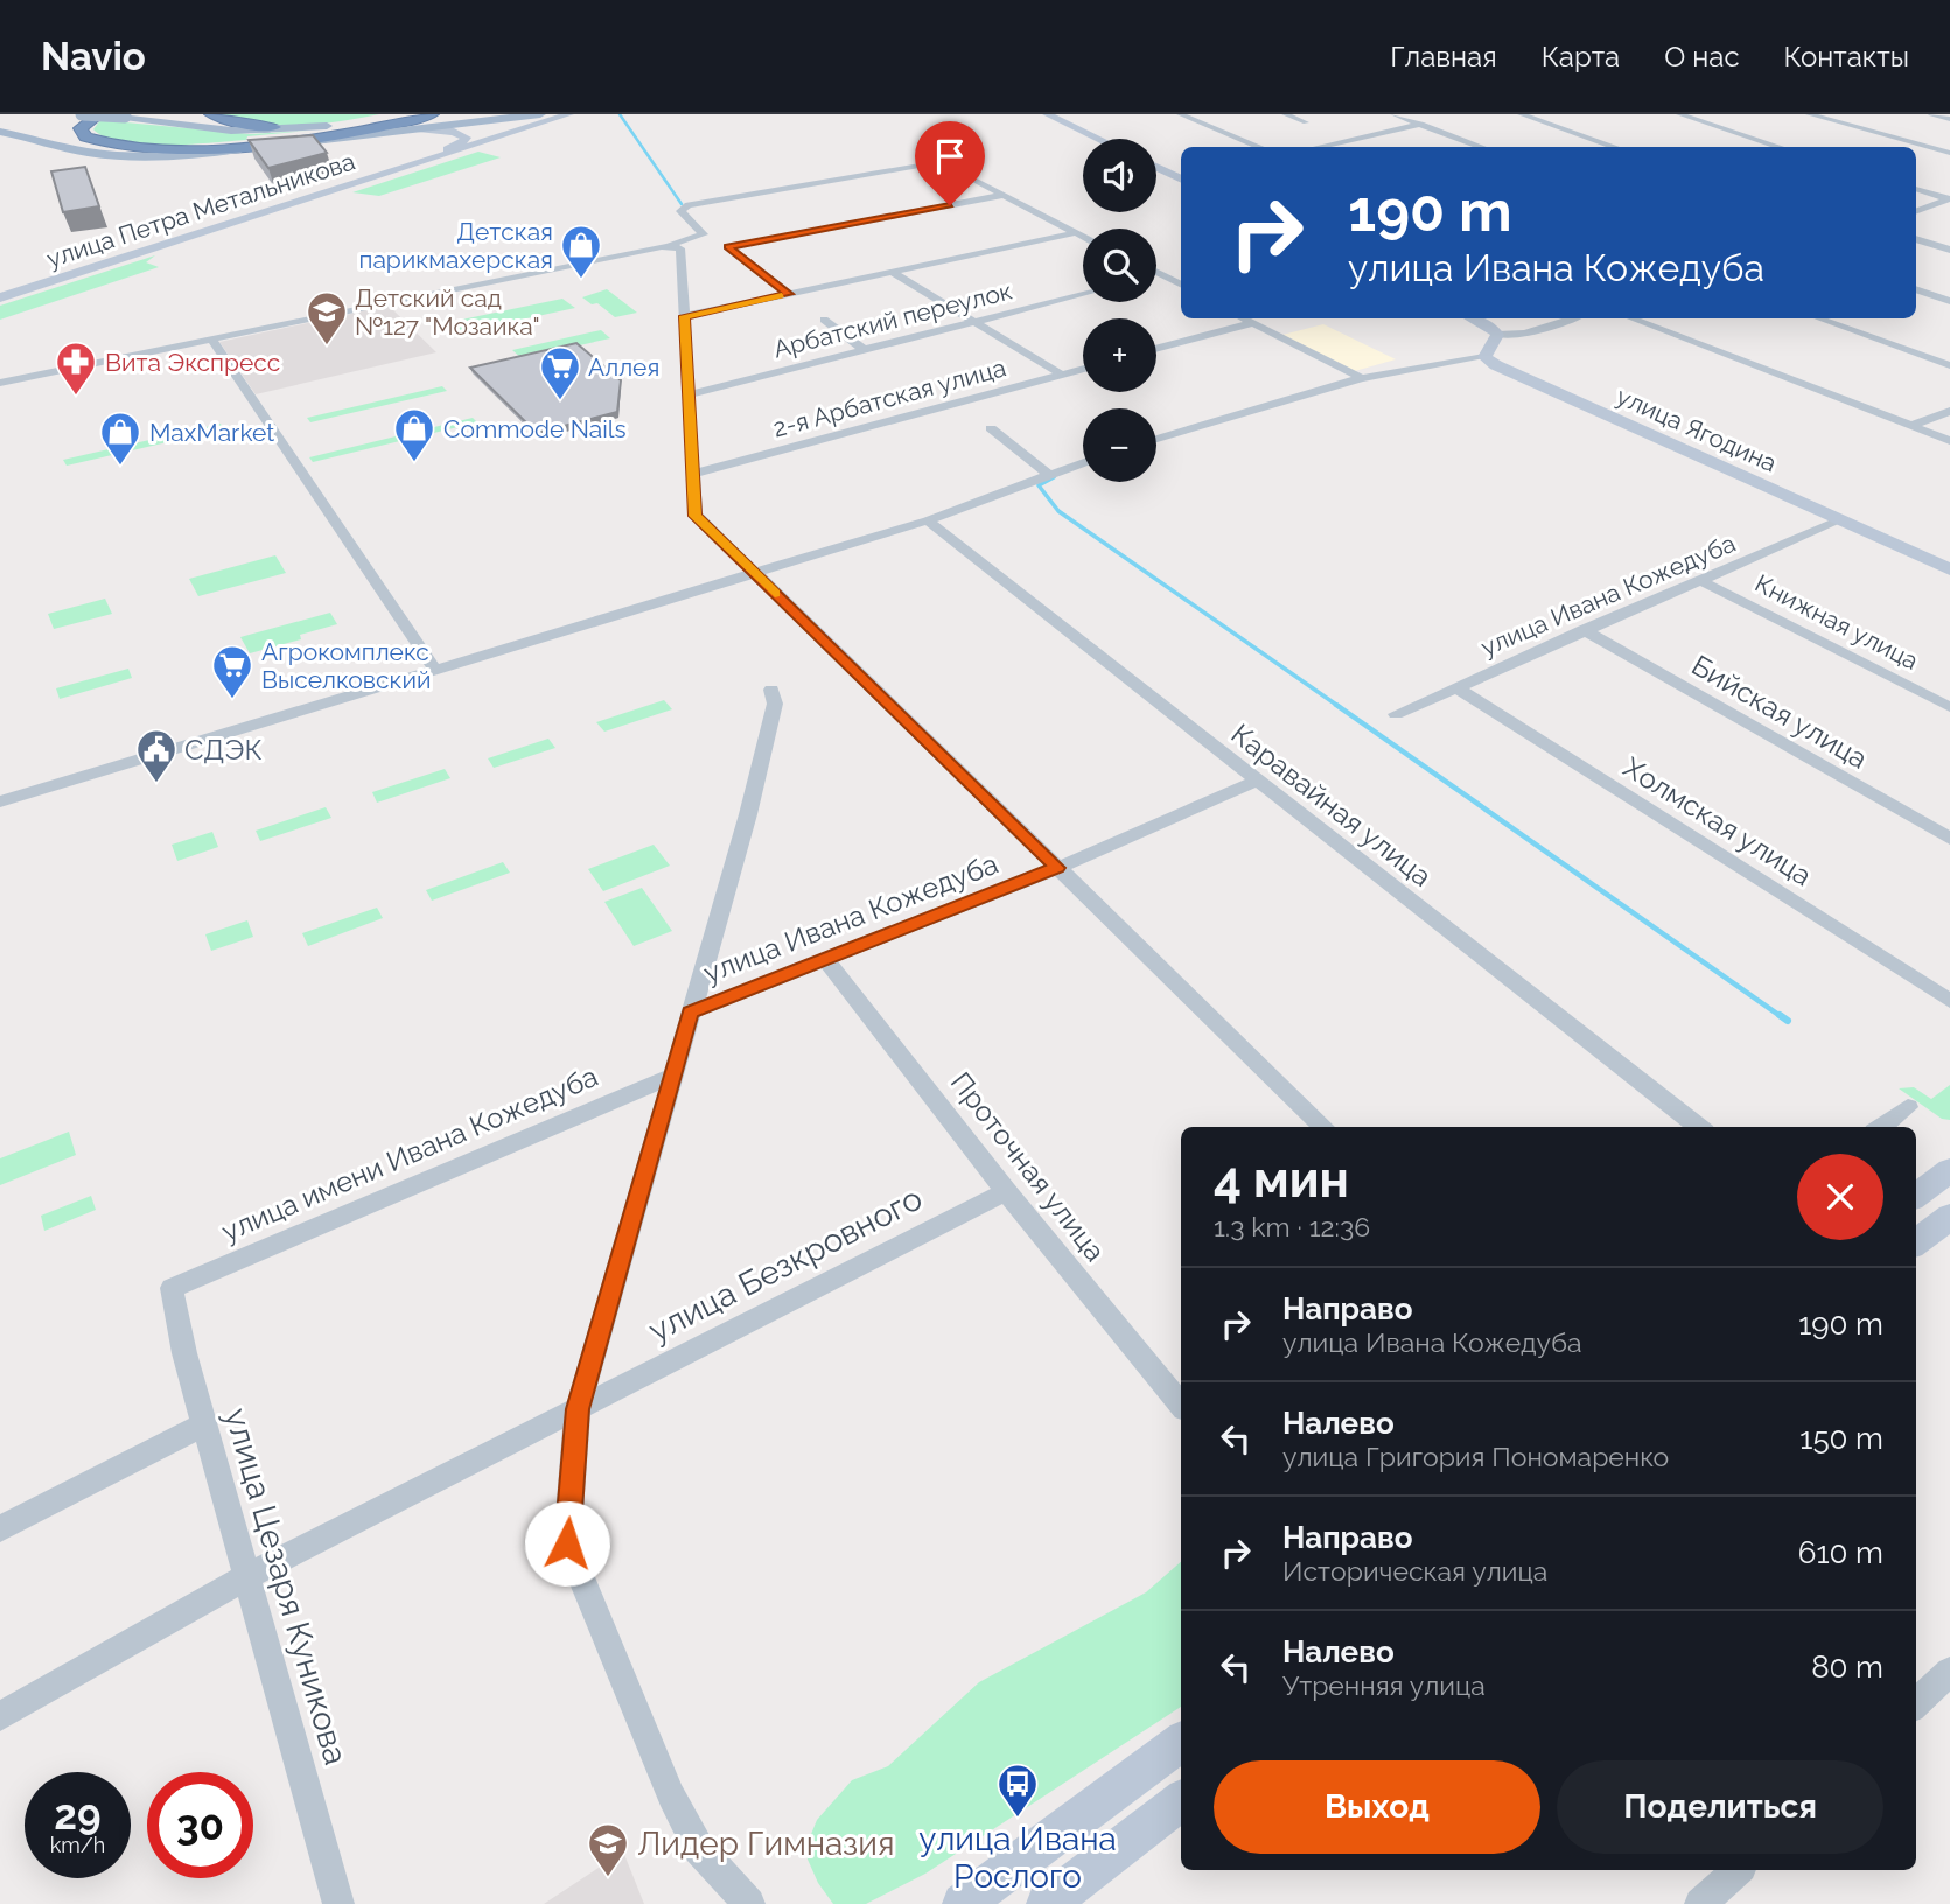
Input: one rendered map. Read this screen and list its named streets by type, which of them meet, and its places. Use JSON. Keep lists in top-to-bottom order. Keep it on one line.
{"streets":{"main road":["улица Петра Метальникова","улица Ягодина"],"street":["Арбатский переулок","2-я Арбатская улица","улица Ивана Кожедуба","Книжная улица","Бийская улица","Каравайная улица","Холмская улица","улица имени Ивана Кожедуба","Проточная улица","улица Безкровного","улица Цезаря Куникова"]},"crossings":[["улица Ягодина","улица Ивана Кожедуба"],["улица Ивана Кожедуба","Книжная улица"],["улица Ивана Кожедуба","Бийская улица"],["улица Ивана Кожедуба","Каравайная улица"],["улица Ивана Кожедуба","Холмская улица"],["улица Ивана Кожедуба","Проточная улица"],["улица имени Ивана Кожедуба","улица Цезаря Куникова"],["Проточная улица","улица Безкровного"],["улица Безкровного","улица Цезаря Куникова"]],"places":{"shop":["Детская парикмахерская","Commode Nails","MaxMarket"],"school or university":["Детский сад №127 \"Мозаика\"","Лидер Гимназия"],"pharmacy":["Вита Экспресс"],"supermarket":["Аллея","Агрокомплекс Выселковский"],"public building":["СДЭК"],"bus stop":["улица Ивана Рослого"]},"page":{"header":"Navio","nav":["Главная","Карта","О нас","Контакты"],"map_buttons":["+","−"],"turn":["190 m","улица Ивана Кожедуба"],"heading":["4 мин","1.3 km · 12:36"],"list":[{"name":"Направо","note":"улица Ивана Кожедуба","value":"190 m"},{"name":"Налево","note":"улица Григория Пономаренко","value":"150 m"},{"name":"Направо","note":"Историческая улица","value":"610 m"},{"name":"Налево","note":"Утренняя улица","value":"80 m"}],"buttons":["Выход","Поделиться"],"speed":"29 km/h","limit":"30"}}
